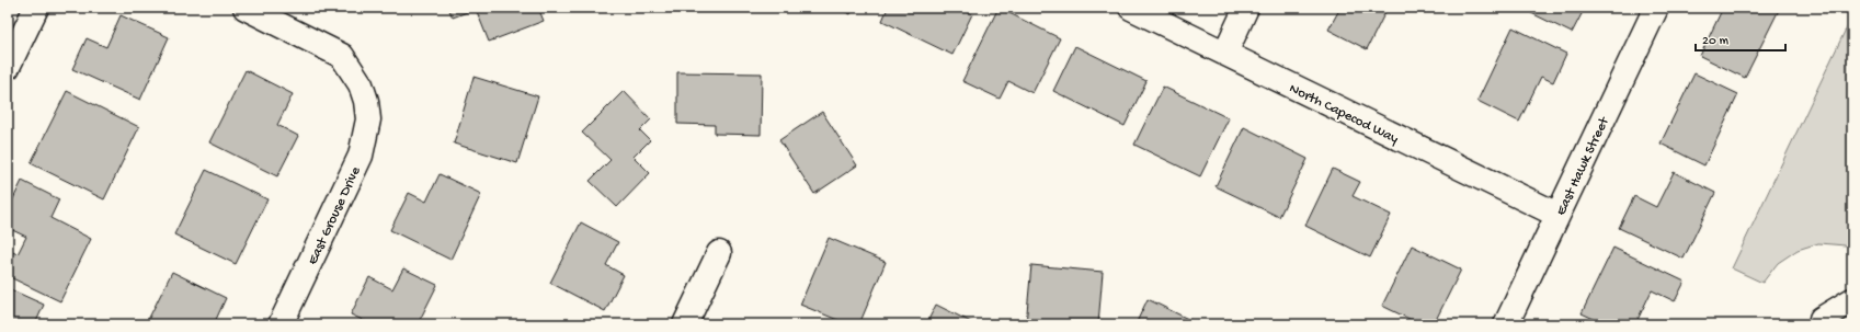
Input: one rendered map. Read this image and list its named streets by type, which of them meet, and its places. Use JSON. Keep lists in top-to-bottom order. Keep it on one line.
{"streets":{"street":["North Capecod Way","East Hawk Street","East Grouse Drive"]},"crossings":[["North Capecod Way","East Hawk Street"]],"scale_bar":"20 m"}
